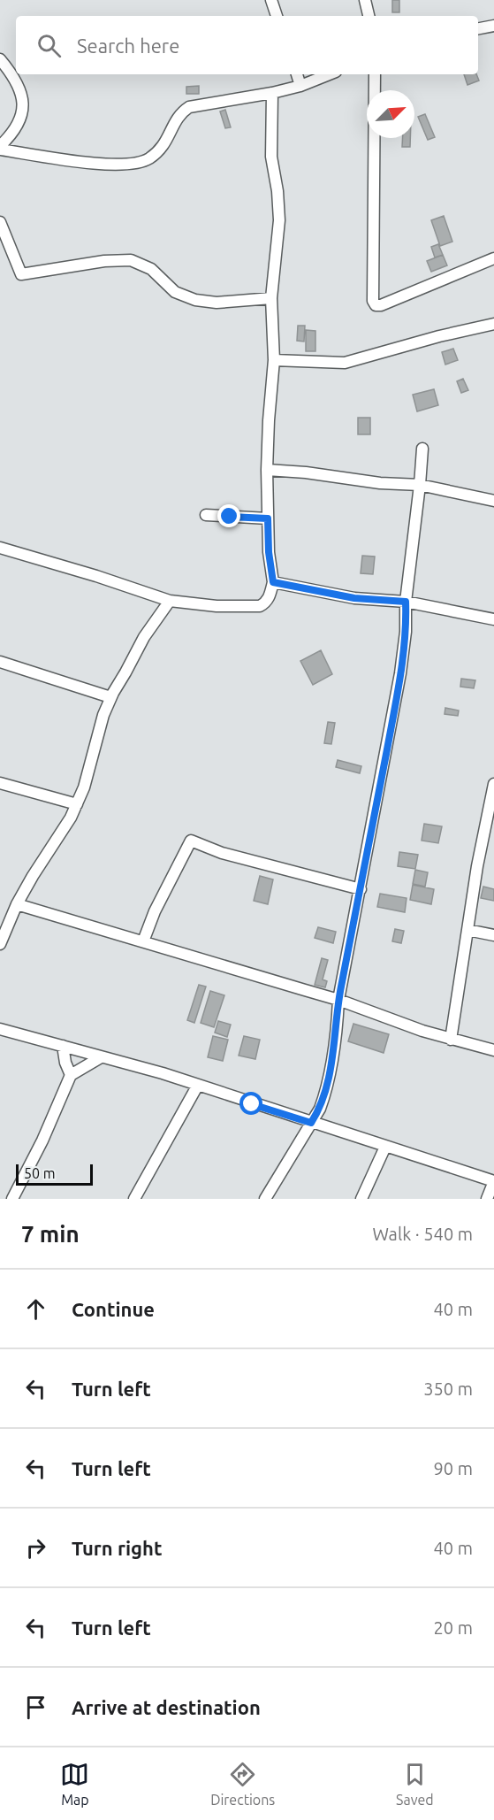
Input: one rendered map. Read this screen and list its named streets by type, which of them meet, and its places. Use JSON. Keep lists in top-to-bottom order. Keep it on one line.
{"scale_bar":"50 m","north":"top right","page":{"search":"Search here","scale":"50 m","heading":["7 min","Walk · 540 m"],"list":[["Continue","40 m"],["Turn left","350 m"],["Turn left","90 m"],["Turn right","40 m"],["Turn left","20 m"],"Arrive at destination"],"nav":["Map","Directions","Saved"]}}
